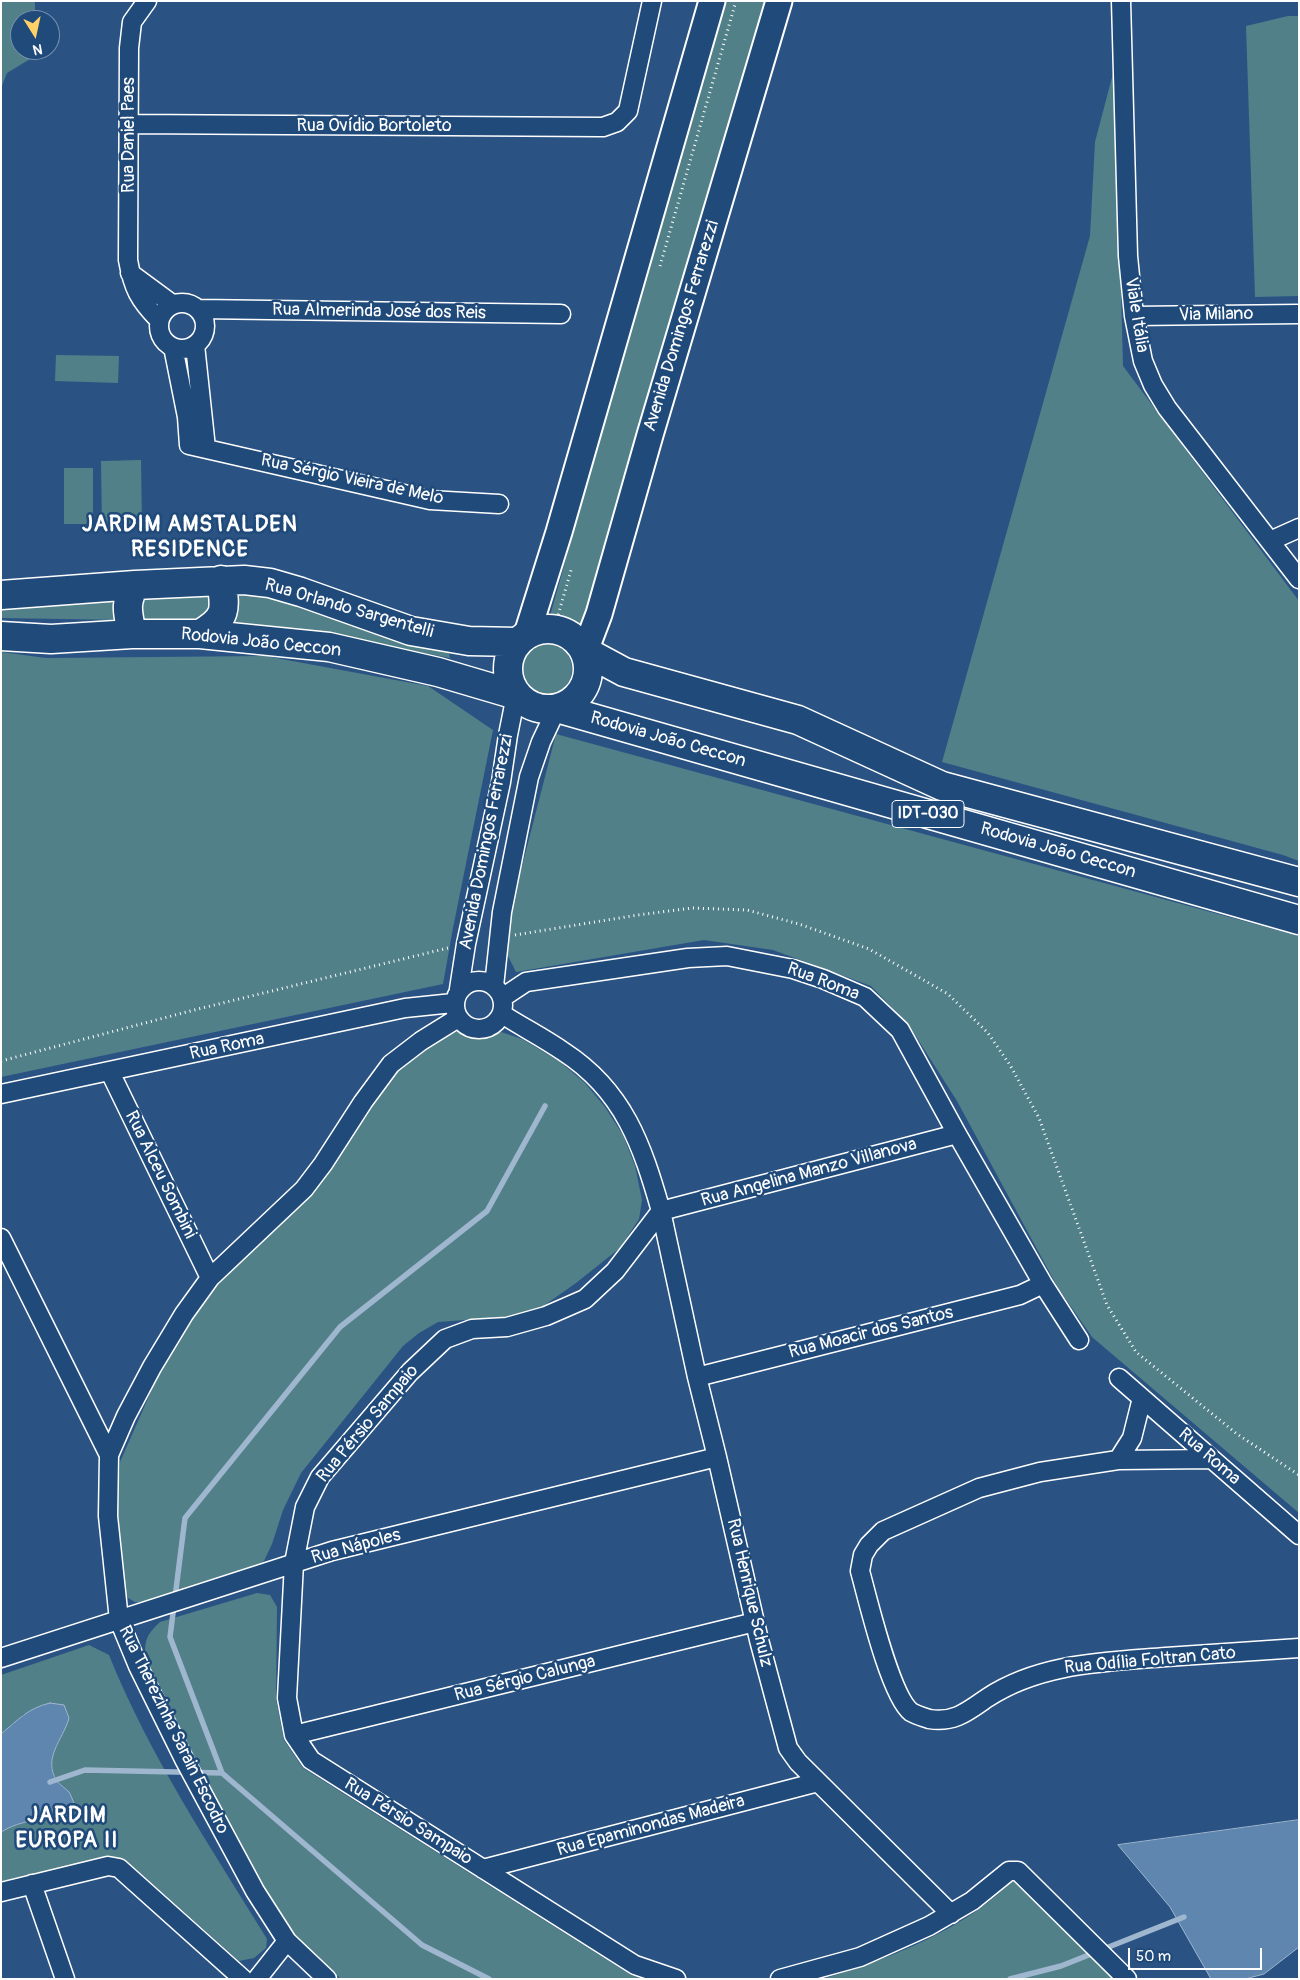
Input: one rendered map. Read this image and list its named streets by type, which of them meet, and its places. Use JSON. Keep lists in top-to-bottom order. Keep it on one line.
{"streets":{"main road":["Avenida Domingos Ferrarezzi","Rua Orlando Sargentelli","Rodovia João Ceccon","IDT-030"],"street":["Rua Ovídio Bortoleto","Rua Daniel Paes","Rua Almerinda José dos Reis","Viale Itália","Via Milano","Rua Sérgio Vieira de Melo","Rua Roma","Rua Angelina Manzo Villanova","Rua Alceu Sombini","Rua Moacir dos Santos","Rua Pérsio Sampaio","Rua Nápoles","Rua Henrique Schulz","Rua Odília Foltran Cato","Rua Sérgio Calunga","Rua Therezinha Sarain Escodro","Rua Epaminondas Madeira"]},"crossings":[["Rua Ovídio Bortoleto","Rua Daniel Paes"],["Rua Daniel Paes","Rua Almerinda José dos Reis"],["Rua Daniel Paes","Rua Sérgio Vieira de Melo"],["Rua Almerinda José dos Reis","Rua Sérgio Vieira de Melo"],["Viale Itália","Via Milano"],["Avenida Domingos Ferrarezzi","Rua Orlando Sargentelli"],["Avenida Domingos Ferrarezzi","Rodovia João Ceccon"],["Avenida Domingos Ferrarezzi","Rua Roma"],["Avenida Domingos Ferrarezzi","Rua Therezinha Sarain Escodro"],["Rua Orlando Sargentelli","Rodovia João Ceccon"],["Rua Roma","Rua Angelina Manzo Villanova"],["Rua Roma","Rua Alceu Sombini"],["Rua Roma","Rua Moacir dos Santos"],["Rua Roma","Rua Therezinha Sarain Escodro"],["Rua Angelina Manzo Villanova","Rua Pérsio Sampaio"],["Rua Angelina Manzo Villanova","Rua Henrique Schulz"],["Rua Alceu Sombini","Rua Therezinha Sarain Escodro"],["Rua Moacir dos Santos","Rua Henrique Schulz"],["Rua Pérsio Sampaio","Rua Nápoles"],["Rua Pérsio Sampaio","Rua Henrique Schulz"],["Rua Pérsio Sampaio","Rua Sérgio Calunga"],["Rua Pérsio Sampaio","Rua Epaminondas Madeira"],["Rua Nápoles","Rua Henrique Schulz"],["Rua Nápoles","Rua Therezinha Sarain Escodro"],["Rua Henrique Schulz","Rua Sérgio Calunga"],["Rua Henrique Schulz","Rua Epaminondas Madeira"]],"districts":["JARDIM AMSTALDEN RESIDENCE","JARDIM EUROPA II"],"scale_bar":"50 m","north":"bottom"}
